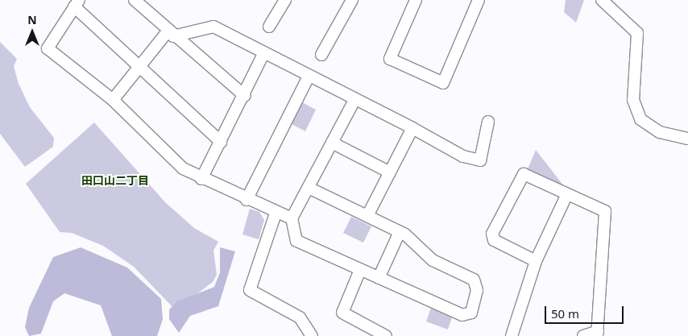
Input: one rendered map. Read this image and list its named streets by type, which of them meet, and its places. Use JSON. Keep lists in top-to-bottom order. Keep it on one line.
{"districts":["田口山二丁目"],"scale_bar":"50 m","north":"top"}
